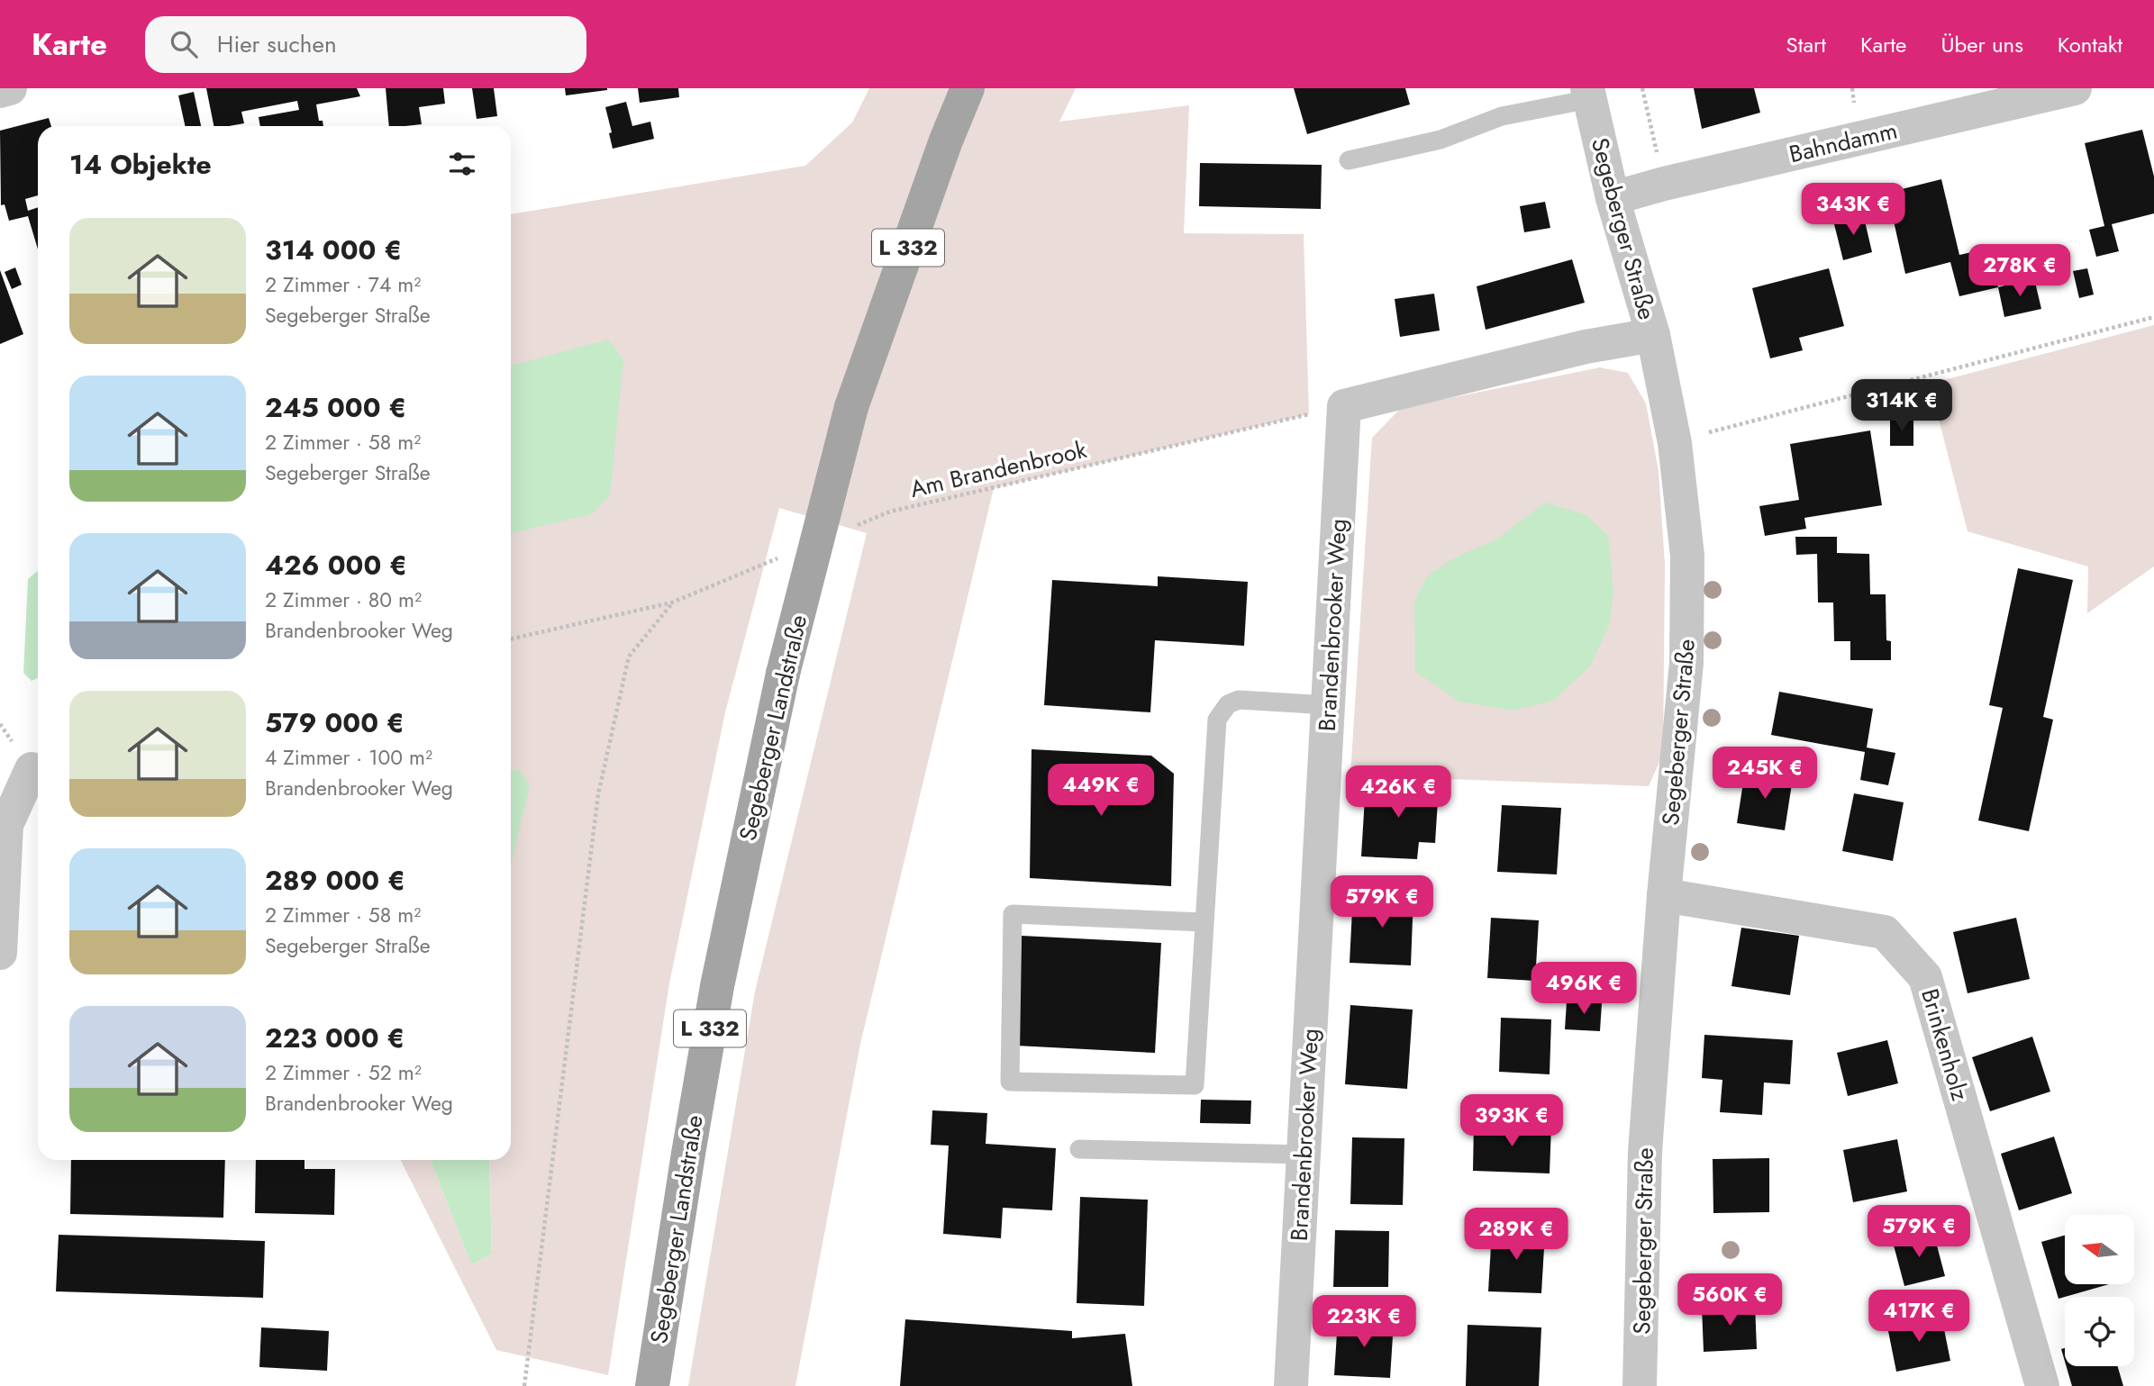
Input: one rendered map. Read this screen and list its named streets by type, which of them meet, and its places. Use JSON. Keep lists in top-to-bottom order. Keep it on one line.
{"streets":{"main road":["L 332","Segeberger Landstraße"],"street":["Bahndamm","Segeberger Straße","Brandenbrooker Weg","Brinkenholz"],"path":["Am Brandenbrook"]},"crossings":[["Bahndamm","Segeberger Straße"],["Segeberger Straße","Brinkenholz"],["Am Brandenbrook","Brandenbrooker Weg"]],"north":"left","page":{"header":"Karte","search":"Hier suchen","nav":["Start","Karte","Über uns","Kontakt"],"heading":"14 Objekte","price":["343K €","278K €","314K €","245K €","449K €","426K €","579K €","496K €","393K €","579K €","289K €","560K €","417K €","223K €"],"list":[{"name":"314 000 €","note":"2 Zimmer · 74 m² · Segeberger Straße"},{"name":"245 000 €","note":"2 Zimmer · 58 m² · Segeberger Straße"},{"name":"426 000 €","note":"2 Zimmer · 80 m² · Brandenbrooker Weg"},{"name":"579 000 €","note":"4 Zimmer · 100 m² · Brandenbrooker Weg"},{"name":"289 000 €","note":"2 Zimmer · 58 m² · Segeberger Straße"},{"name":"223 000 €","note":"2 Zimmer · 52 m² · Brandenbrooker Weg"}]}}
